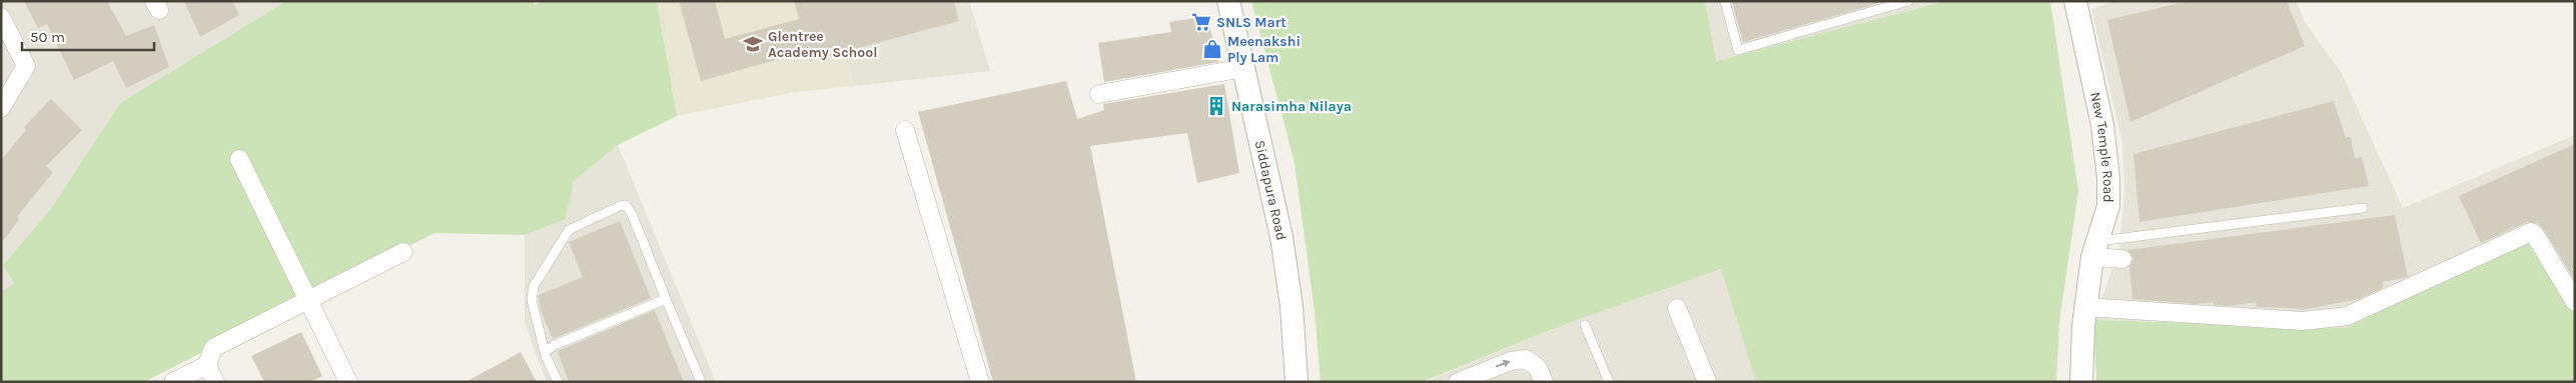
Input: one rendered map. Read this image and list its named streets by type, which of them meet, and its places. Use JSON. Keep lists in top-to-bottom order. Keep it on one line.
{"streets":{"street":["New Temple Road","Siddapura Road"]},"places":{"supermarket":["SNLS Mart"],"school or university":["Glentree Academy School"],"shop":["Meenakshi Ply Lam"],"building":["Narasimha Nilaya"]},"scale_bar":"50 m"}
